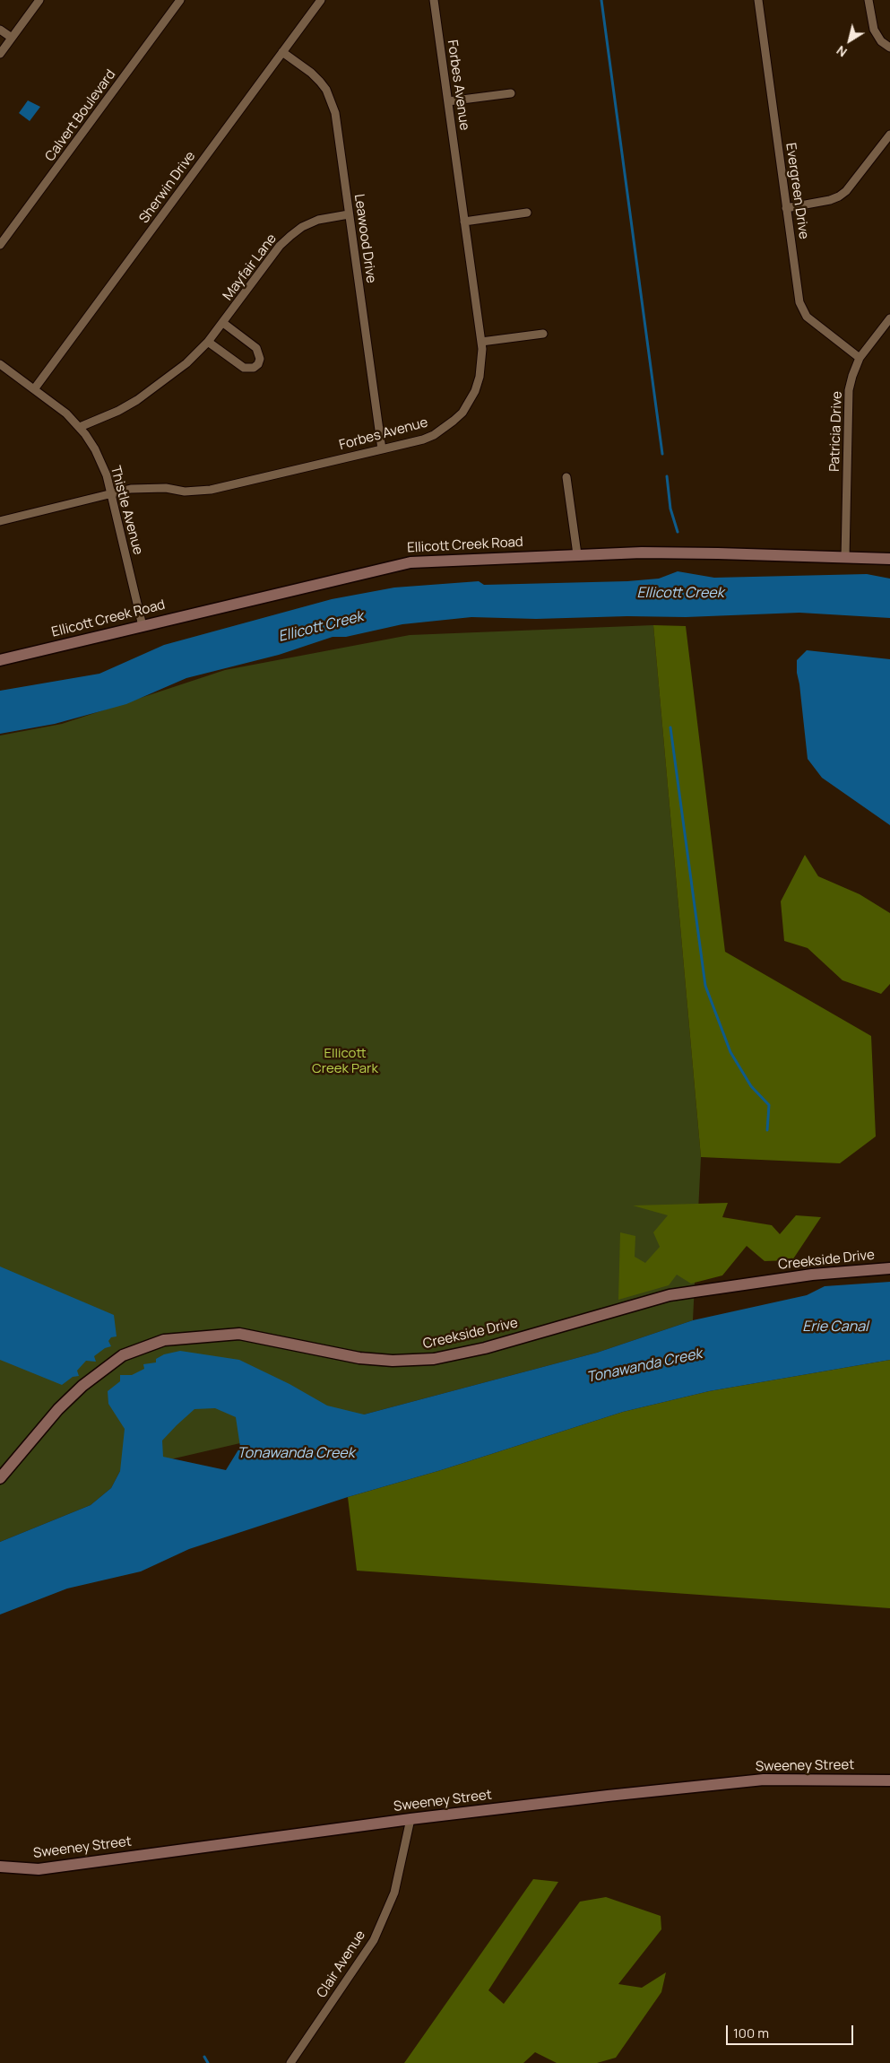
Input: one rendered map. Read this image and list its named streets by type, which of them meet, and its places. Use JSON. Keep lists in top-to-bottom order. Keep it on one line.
{"streets":{"street":["Forbes Avenue","Calvert Boulevard","Sherwin Drive","Evergreen Drive","Leawood Drive","Mayfair Lane","Patricia Drive","Thistle Avenue","Ellicott Creek Road","Creekside Drive","Sweeney Street","Clair Avenue"]},"crossings":[["Forbes Avenue","Leawood Drive"],["Forbes Avenue","Thistle Avenue"],["Sherwin Drive","Leawood Drive"],["Sherwin Drive","Thistle Avenue"],["Evergreen Drive","Patricia Drive"],["Leawood Drive","Mayfair Lane"],["Mayfair Lane","Thistle Avenue"],["Patricia Drive","Ellicott Creek Road"],["Thistle Avenue","Ellicott Creek Road"],["Sweeney Street","Clair Avenue"]],"water":["Ellicott Creek","Erie Canal","Tonawanda Creek"],"parks":["Ellicott Creek Park"],"scale_bar":"100 m","north":"bottom left"}
